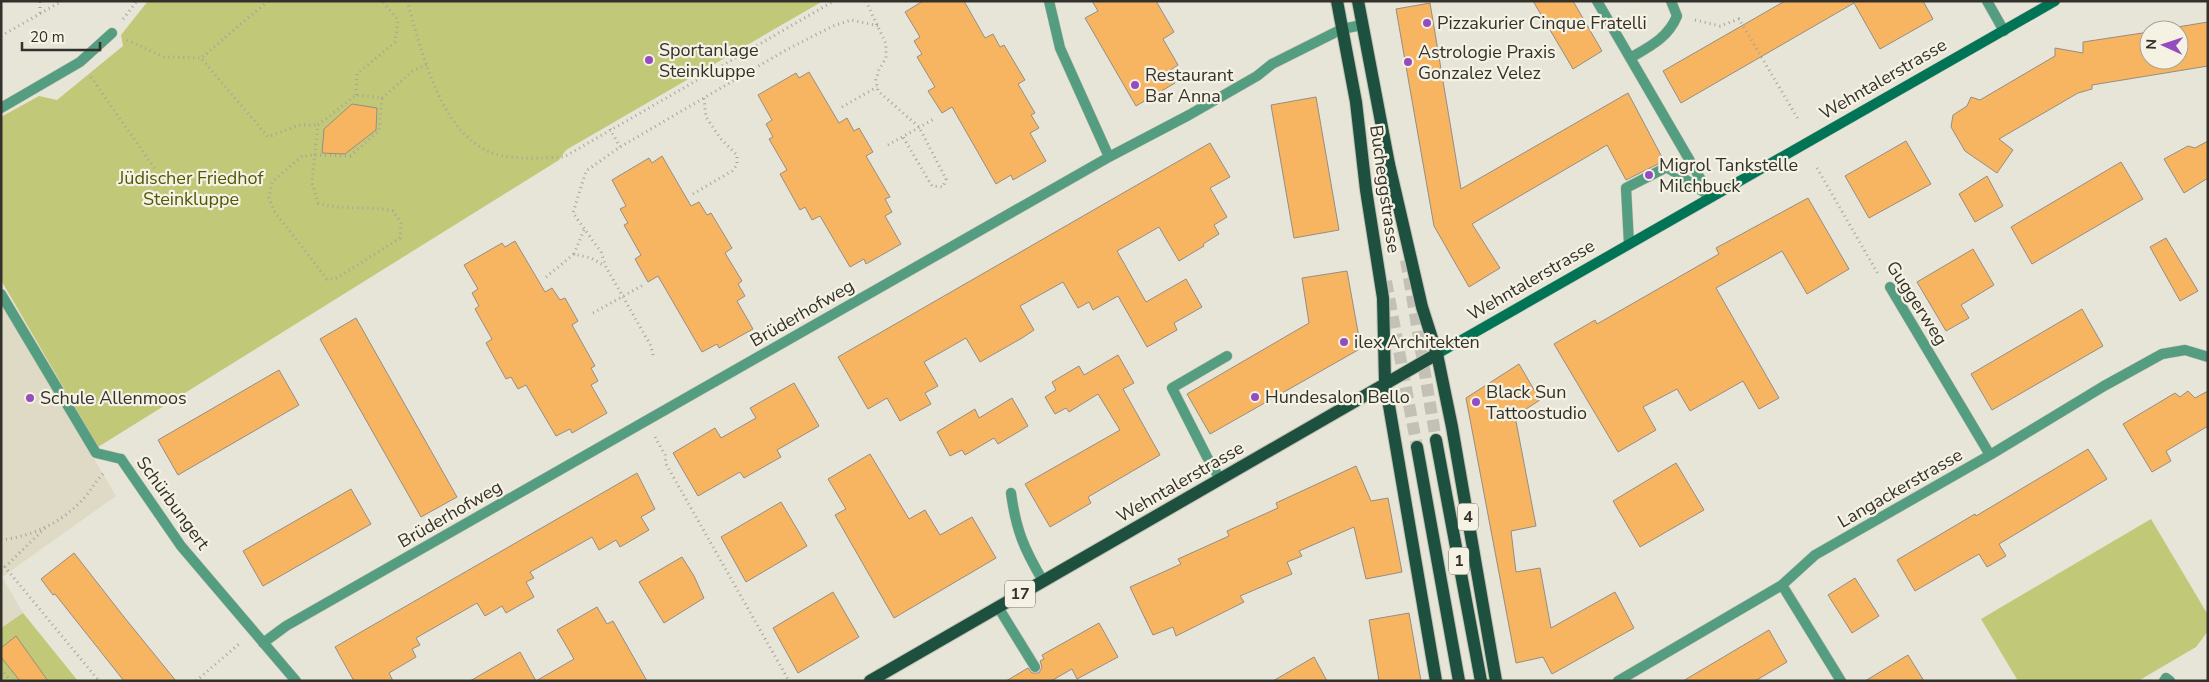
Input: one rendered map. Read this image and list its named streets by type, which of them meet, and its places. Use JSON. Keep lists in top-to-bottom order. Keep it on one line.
{"streets":{"main road":["Wehntalerstrasse","Bucheggstrasse","4","1","17"],"street":["Guggerweg","Brüderhofweg","Langackerstrasse","Schürbungert"]},"crossings":[["Wehntalerstrasse","Bucheggstrasse"],["Wehntalerstrasse","4"],["Bucheggstrasse","Brüderhofweg"],["Bucheggstrasse","4"],["Guggerweg","Langackerstrasse"],["Brüderhofweg","Schürbungert"]],"parks":["Jüdischer Friedhof Steinkluppe"],"places":["Pizzakurier Cinque Fratelli","Sportanlage Steinkluppe","Astrologie Praxis Gonzalez Velez","Restaurant Bar Anna","Migrol Tankstelle Milchbuck","ilex Architekten","Hundesalon Bello","Schule Allenmoos","Black Sun Tattoostudio"],"scale_bar":"20 m","north":"left"}
